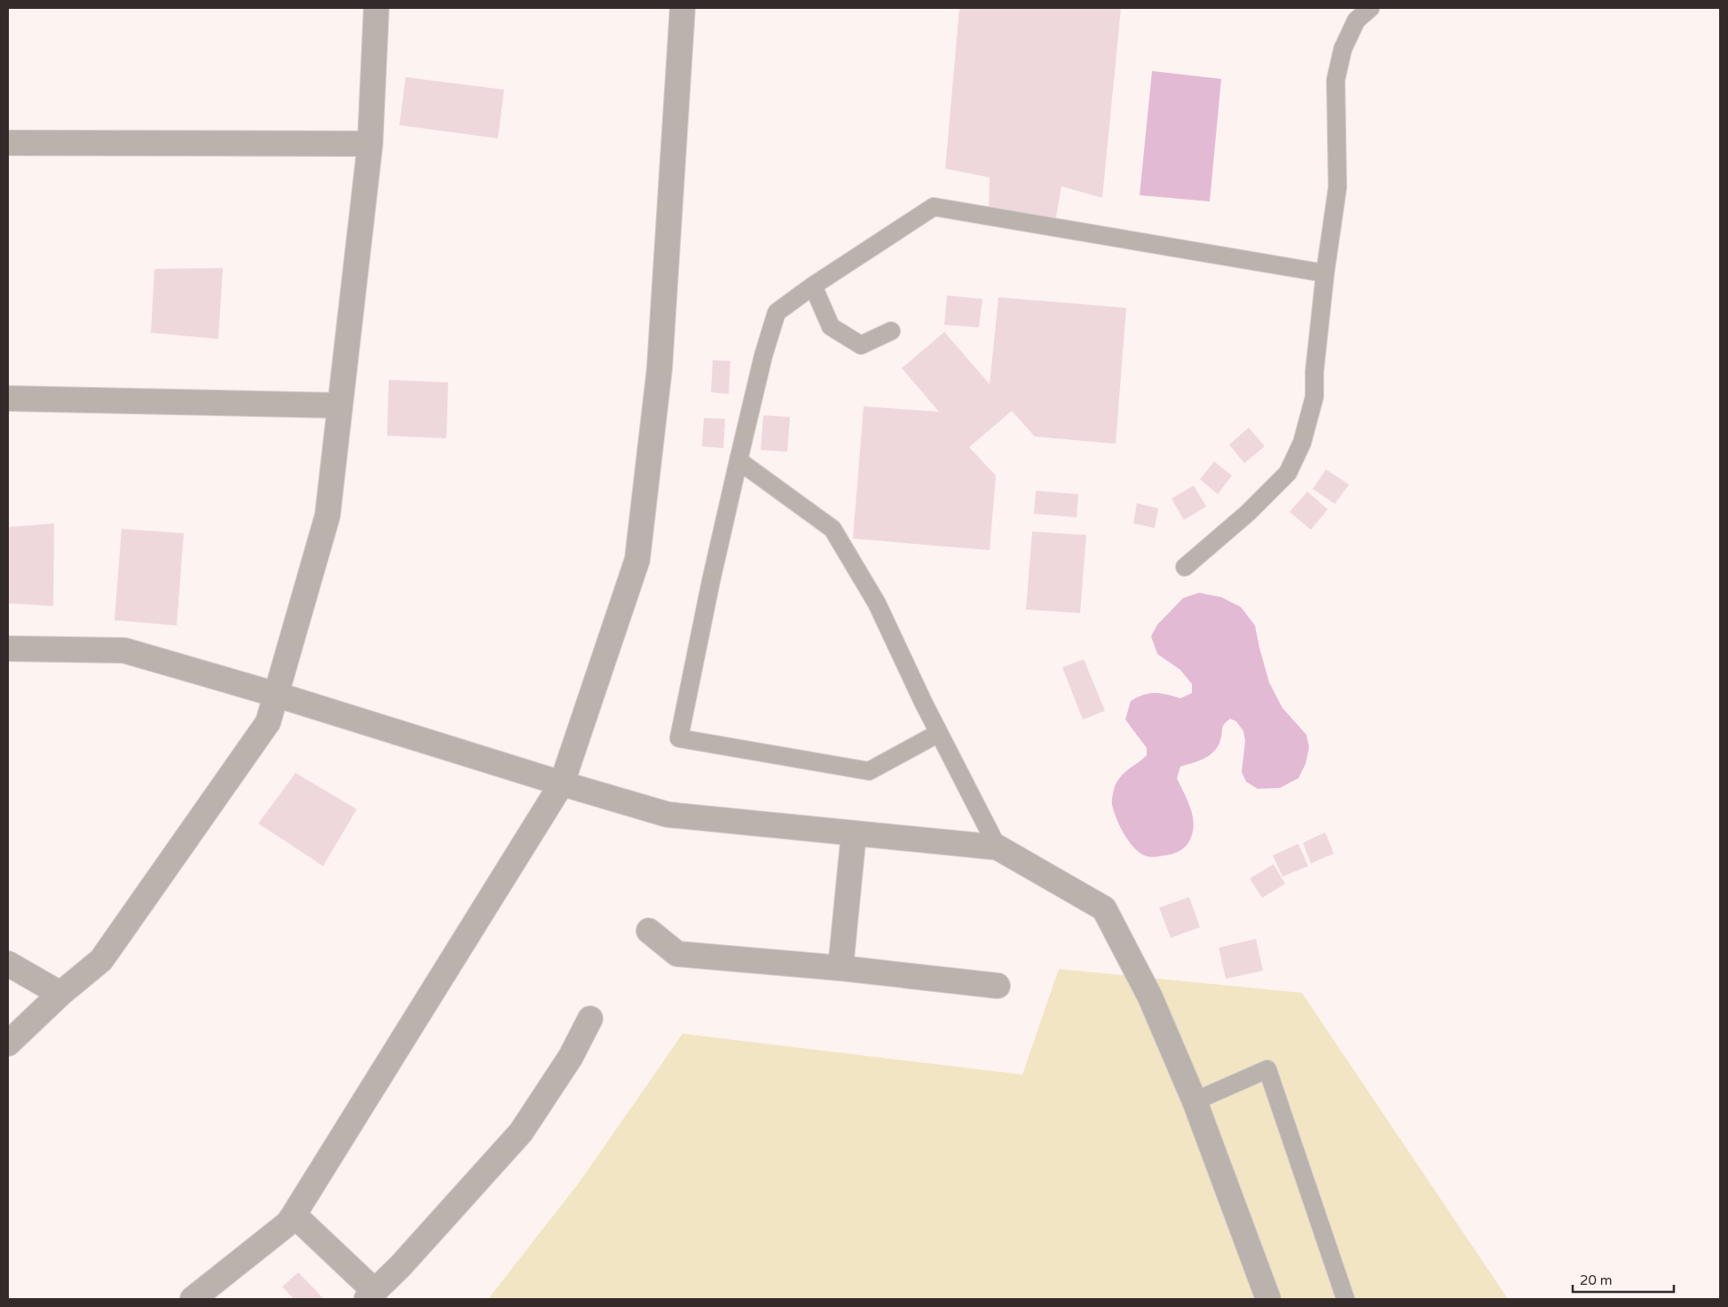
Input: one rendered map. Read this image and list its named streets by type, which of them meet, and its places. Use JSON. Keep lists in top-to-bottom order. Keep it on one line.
{"scale_bar":"20 m"}
